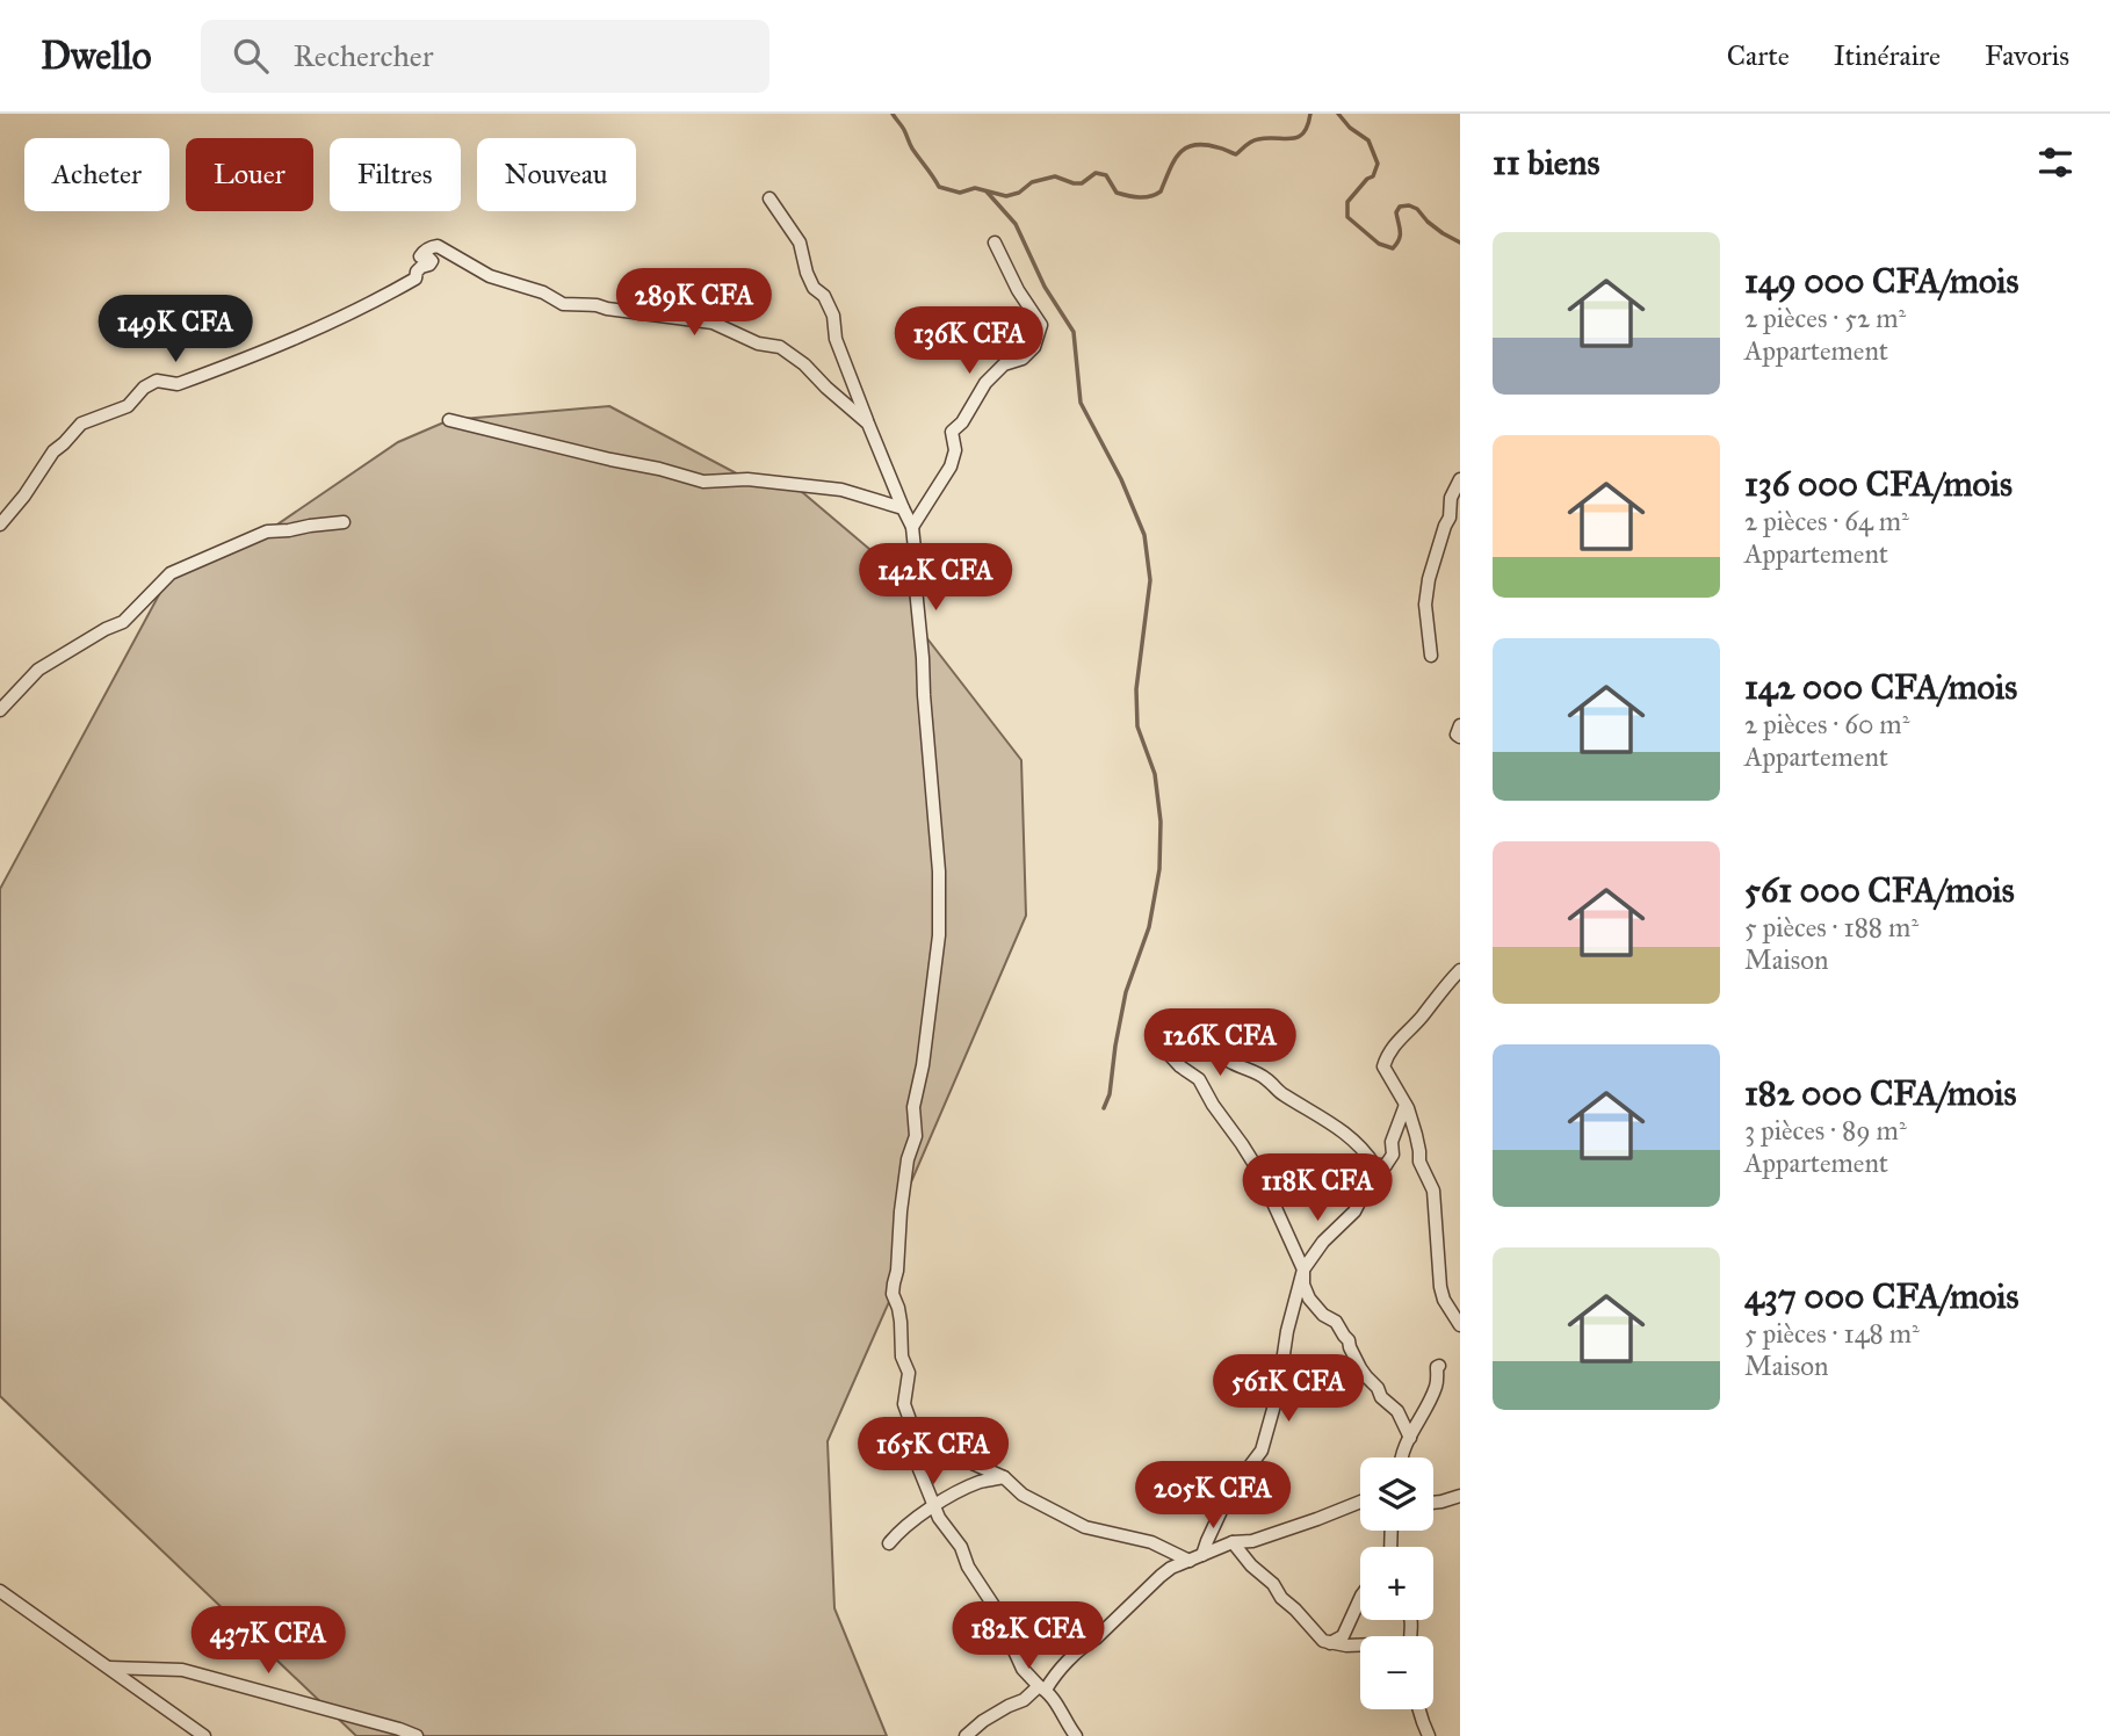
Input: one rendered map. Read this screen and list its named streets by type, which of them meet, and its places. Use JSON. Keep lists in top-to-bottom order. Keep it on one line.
{"page":{"header":"Dwello","search":"Rechercher","nav":["Carte","Itinéraire","Favoris"],"heading":"11 biens","chip":["Acheter","Louer","Filtres","Nouveau"],"list":[{"name":"149 000 CFA/mois","note":"2 pièces · 52 m² · Appartement"},{"name":"136 000 CFA/mois","note":"2 pièces · 64 m² · Appartement"},{"name":"142 000 CFA/mois","note":"2 pièces · 60 m² · Appartement"},{"name":"561 000 CFA/mois","note":"5 pièces · 188 m² · Maison"},{"name":"182 000 CFA/mois","note":"3 pièces · 89 m² · Appartement"},{"name":"437 000 CFA/mois","note":"5 pièces · 148 m² · Maison"}],"price":["289K CFA","149K CFA","136K CFA","142K CFA","126K CFA","118K CFA","561K CFA","165K CFA","205K CFA","182K CFA","437K CFA"],"map_buttons":["+","−"]}}
